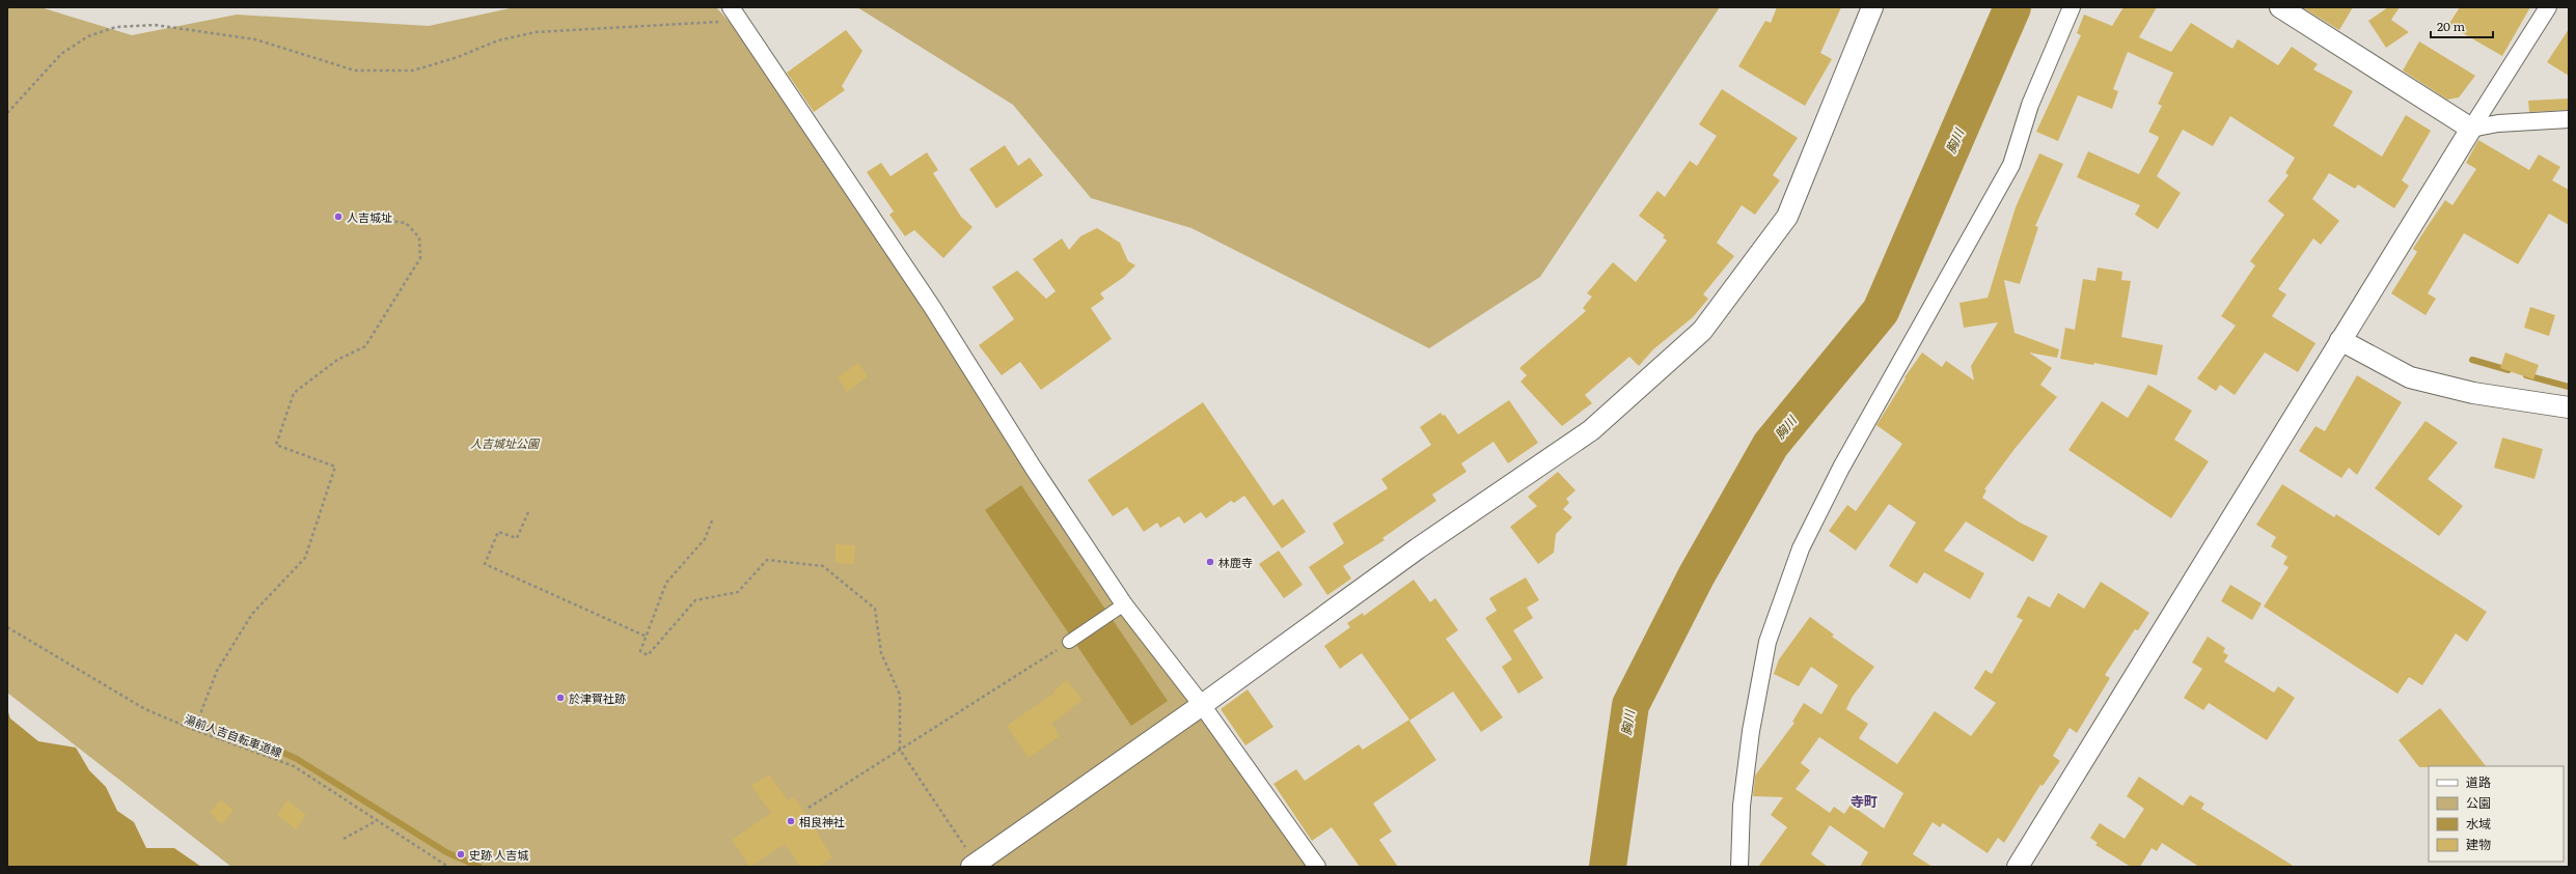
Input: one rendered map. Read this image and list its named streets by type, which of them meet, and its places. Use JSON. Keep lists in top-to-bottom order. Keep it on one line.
{"streets":{"path":["湯前人吉自転車道線"]},"districts":["寺町"],"water":["胸川"],"parks":["人吉城址公園"],"places":["人吉城址","林鹿寺","於津賀社跡","相良神社","史跡 人吉城"],"legend":["道路","公園","水域","建物"],"scale_bar":"20 m"}
